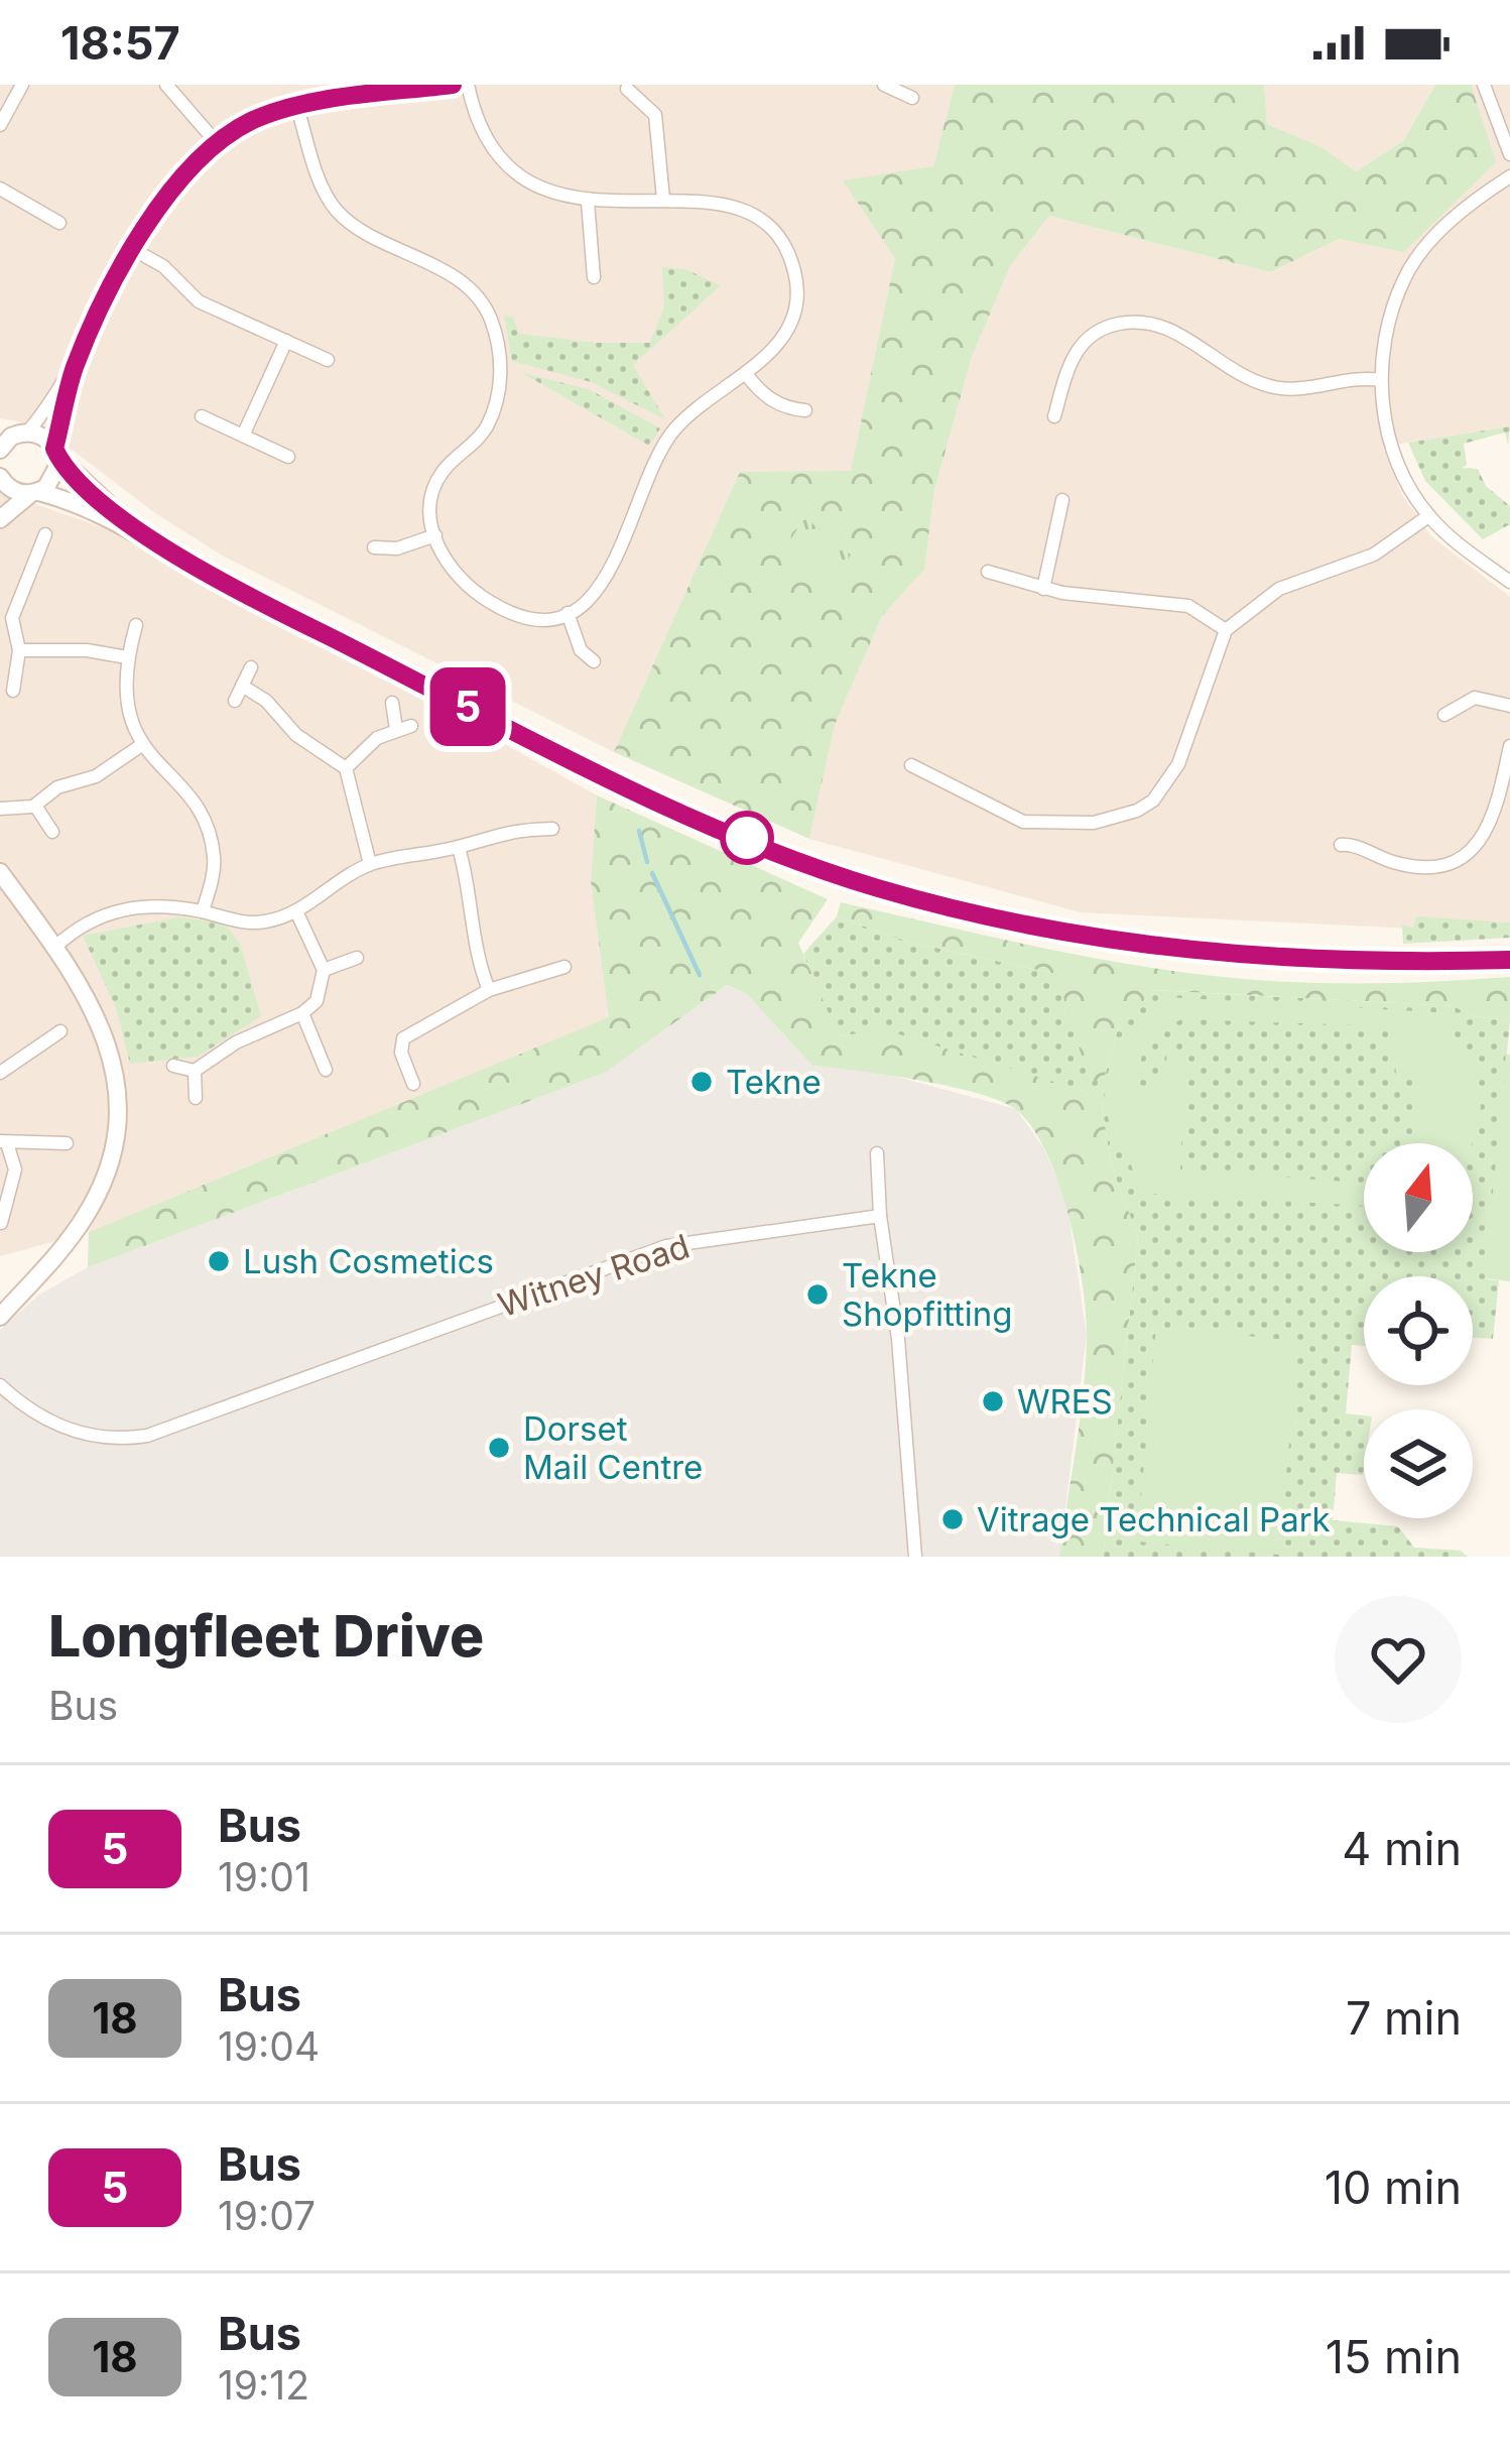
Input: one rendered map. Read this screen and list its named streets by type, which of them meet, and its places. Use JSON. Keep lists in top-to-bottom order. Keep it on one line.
{"streets":{"street":["Witney Road"]},"places":["Tekne","Lush Cosmetics","Tekne Shopfitting","WRES","Dorset Mail Centre","Vitrage Technical Park"],"lines":["bus line 5"],"north":"top","page":{"status":"18:57","on_map":"5","heading":["Longfleet Drive","Bus"],"list":[{"mark":"5","name":"Bus","note":"19:01","value":"4 min"},{"mark":"18","name":"Bus","note":"19:04","value":"7 min"},{"mark":"5","name":"Bus","note":"19:07","value":"10 min"},{"mark":"18","name":"Bus","note":"19:12","value":"15 min"}]}}
